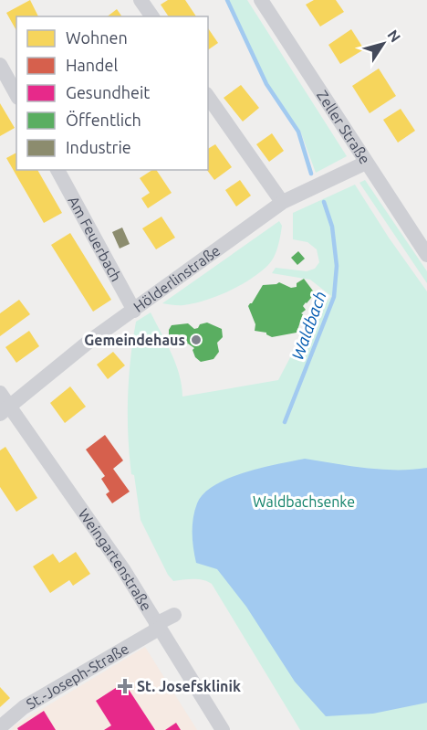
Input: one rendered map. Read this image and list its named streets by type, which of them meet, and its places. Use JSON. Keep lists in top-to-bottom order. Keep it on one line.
{"streets":{"street":["Zeller Straße","Am Feuerbach","Hölderlinstraße","Weingartenstraße","St.-Joseph-Straße"]},"crossings":[["Zeller Straße","Hölderlinstraße"],["Am Feuerbach","Hölderlinstraße"],["Hölderlinstraße","Weingartenstraße"],["Weingartenstraße","St.-Joseph-Straße"]],"water":["Waldbach"],"parks":["Waldbachsenke"],"places":{"other":["Gemeindehaus"],"health":["St. Josefsklinik"]},"legend":["Wohnen","Handel","Gesundheit","Öffentlich","Industrie"],"north":"top right"}
